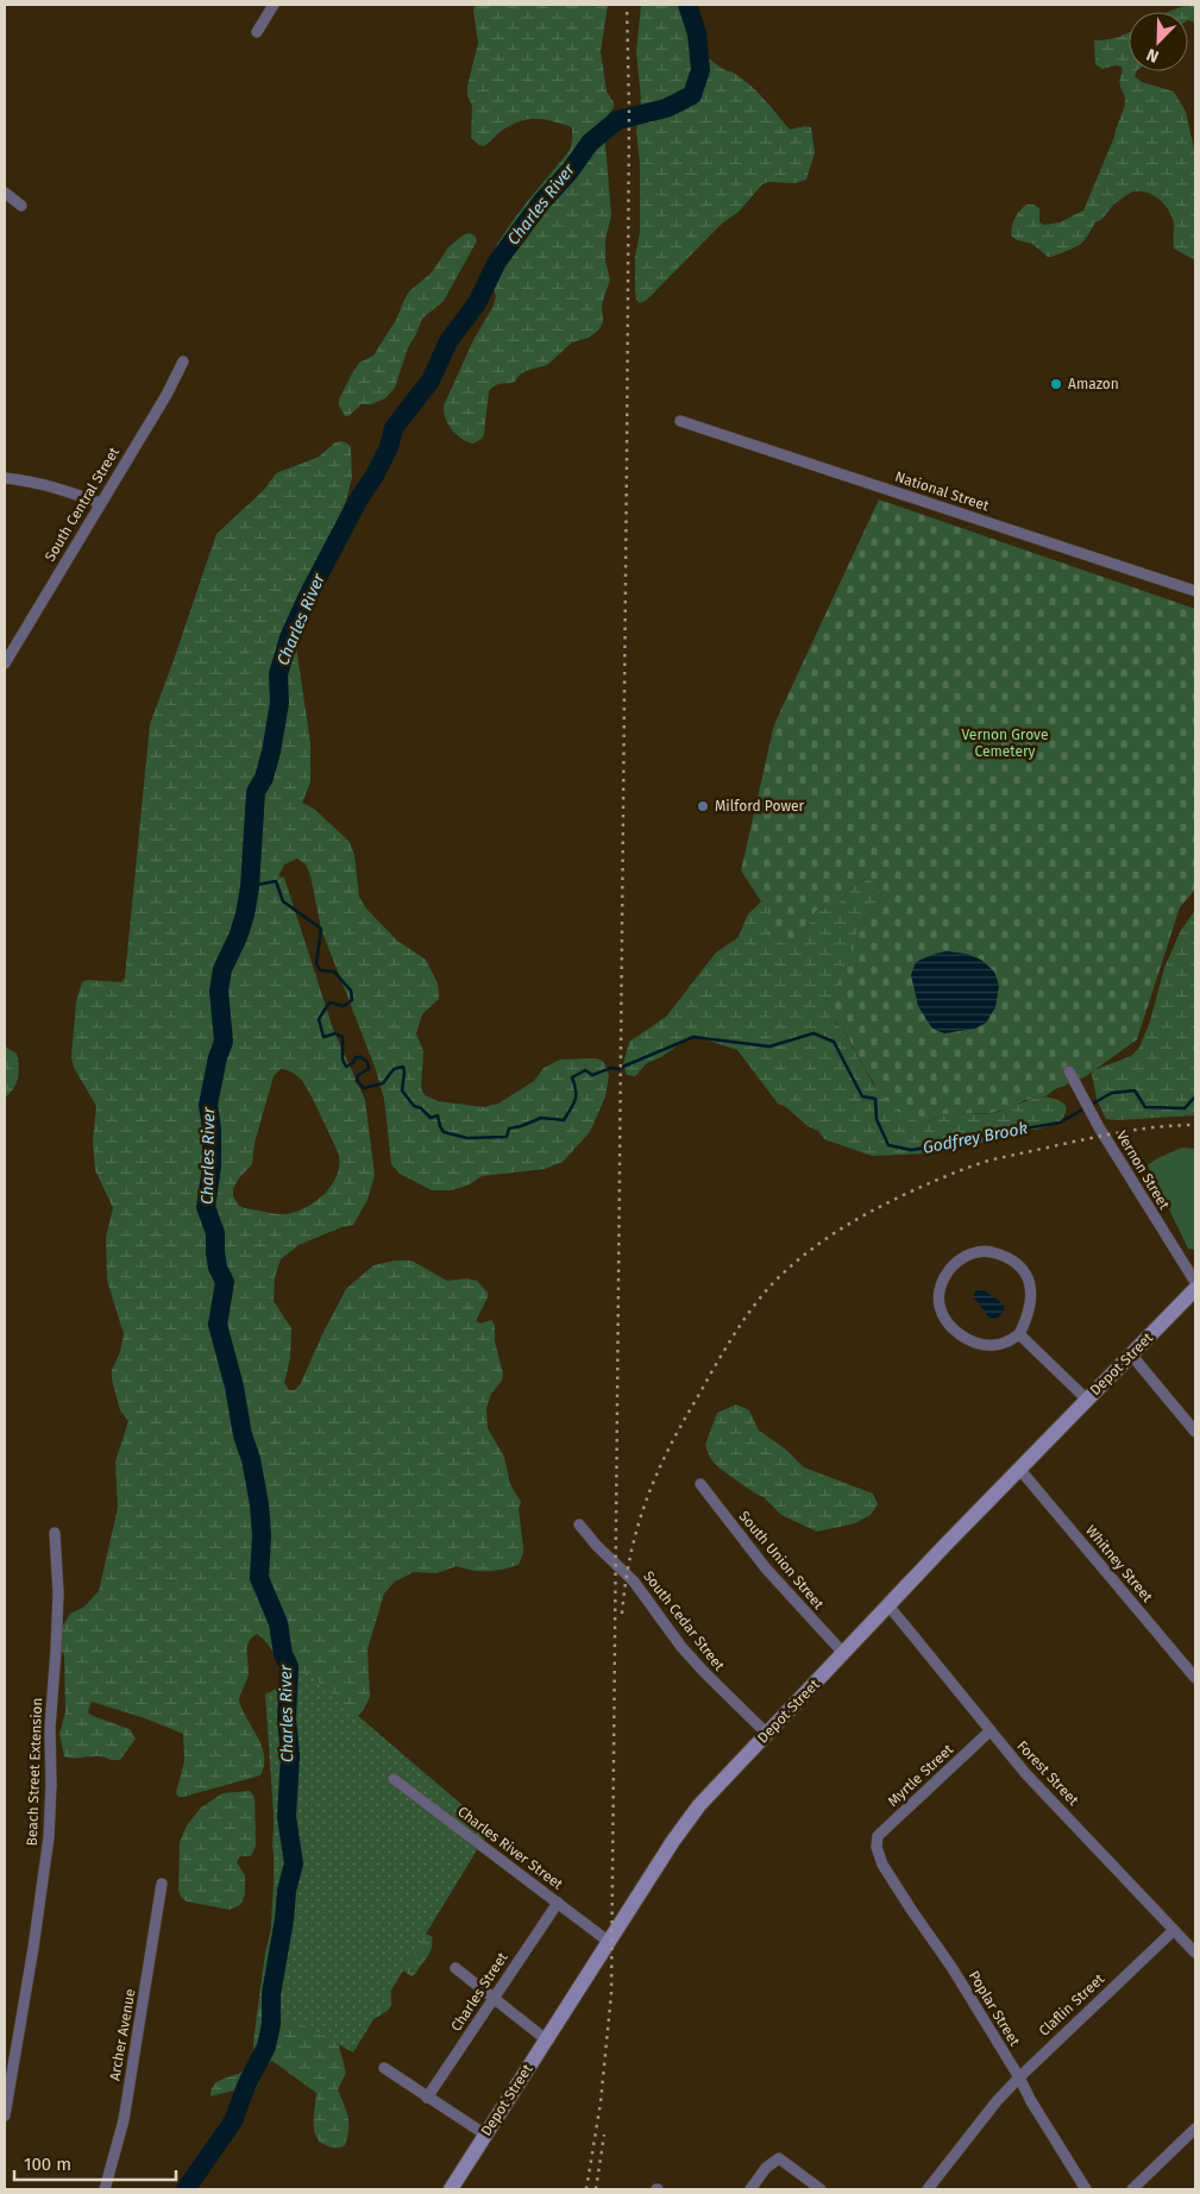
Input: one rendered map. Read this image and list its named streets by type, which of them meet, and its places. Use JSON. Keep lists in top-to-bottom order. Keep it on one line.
{"streets":{"main road":["Depot Street"],"street":["National Street","South Central Street","Vernon Street","South Union Street","Whitney Street","South Cedar Street","Beach Street Extension","Forest Street","Myrtle Street","Charles River Street","Charles Street","Claflin Street","Poplar Street","Archer Avenue"]},"crossings":[["Depot Street","South Union Street"],["Depot Street","Whitney Street"],["Depot Street","South Cedar Street"],["Depot Street","Forest Street"],["Depot Street","Charles River Street"],["Forest Street","Myrtle Street"],["Forest Street","Claflin Street"],["Myrtle Street","Poplar Street"],["Charles River Street","Charles Street"],["Claflin Street","Poplar Street"]],"water":["Charles River","Godfrey Brook"],"parks":["Vernon Grove Cemetery"],"places":["Amazon","Milford Power"],"scale_bar":"100 m","north":"bottom left"}
